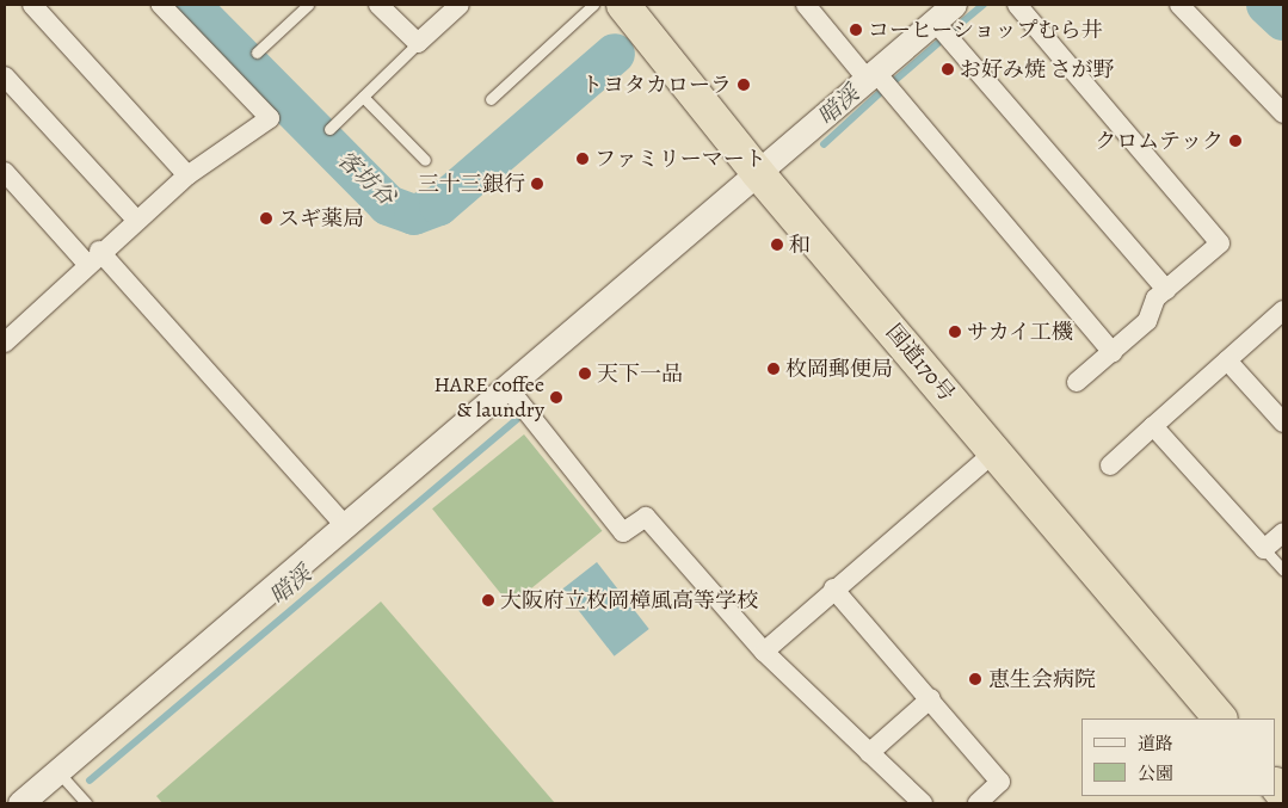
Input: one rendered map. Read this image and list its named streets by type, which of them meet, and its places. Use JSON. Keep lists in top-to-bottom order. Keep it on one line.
{"streets":{"highway":["国道170号"]},"water":["暗渓","客坊谷"],"places":["コーヒーショップむら井","お好み焼 さが野","トヨタカローラ","クロムテック","ファミリーマート","三十三銀行","スギ薬局","和","サカイ工機","枚岡郵便局","天下一品","HARE coffee & laundry","大阪府立枚岡樟風高等学校","恵生会病院"],"legend":["道路","公園"]}
